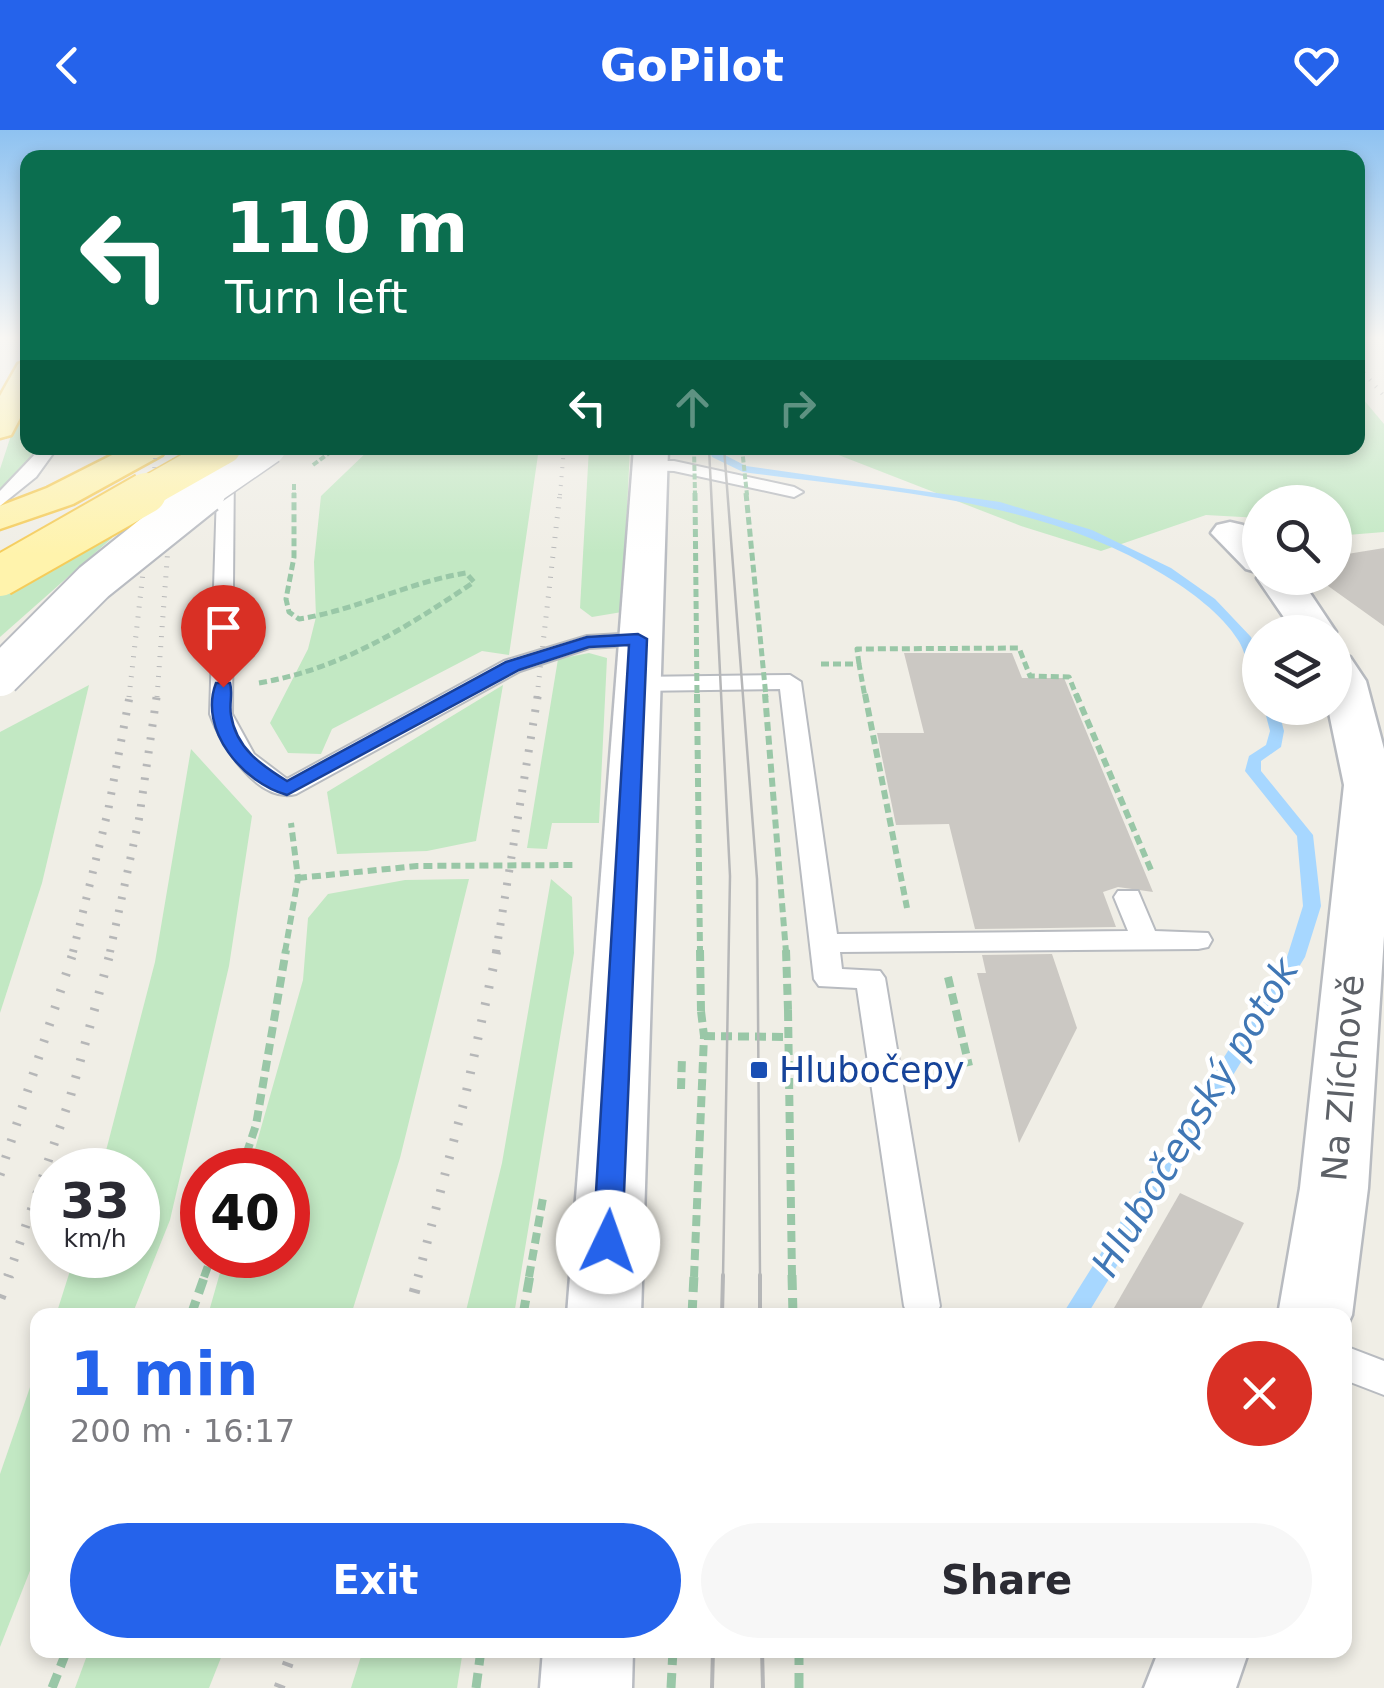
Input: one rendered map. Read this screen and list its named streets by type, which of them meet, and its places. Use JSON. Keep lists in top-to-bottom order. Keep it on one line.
{"streets":{"street":["Na Zlíchově"]},"water":["Hlubočepský potok"],"places":{"transit":["Hlubočepy"]},"page":{"header":"GoPilot","turn":["110 m","Turn left"],"speed":"33 km/h","limit":"40","heading":["1 min","200 m · 16:17"],"buttons":["Exit","Share"]}}
